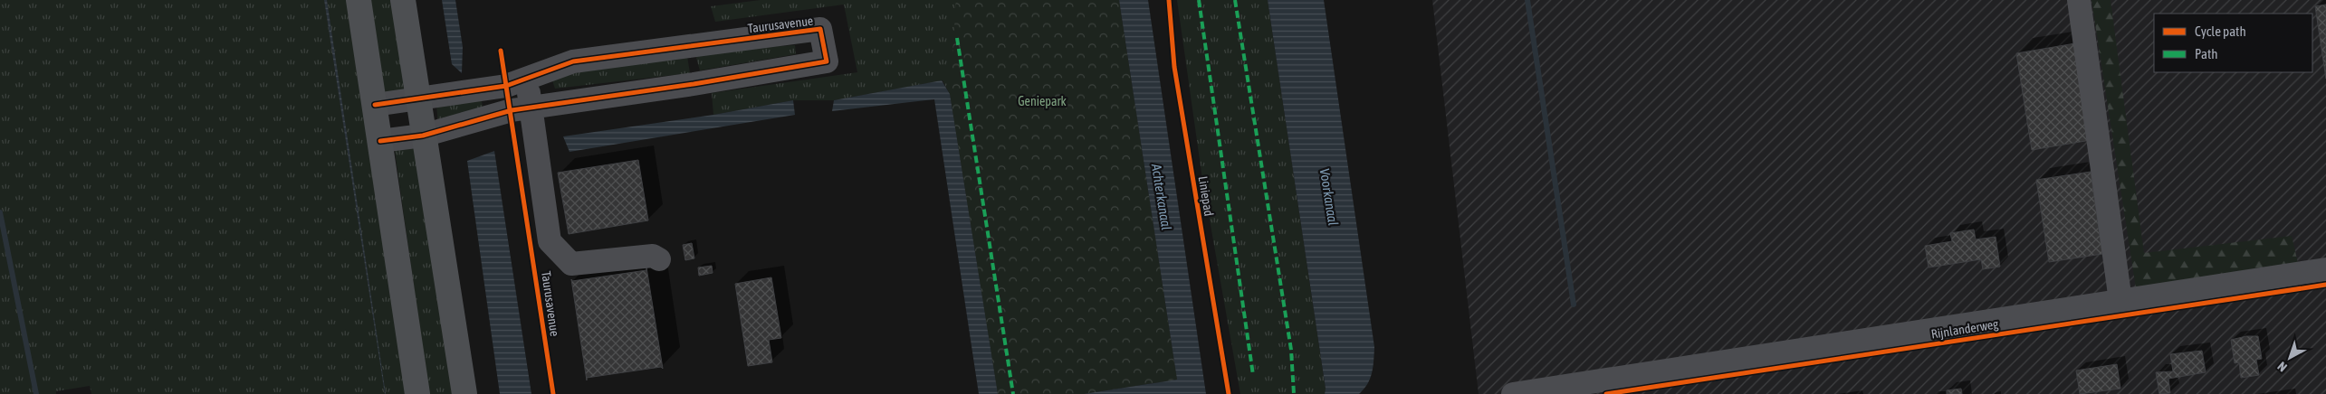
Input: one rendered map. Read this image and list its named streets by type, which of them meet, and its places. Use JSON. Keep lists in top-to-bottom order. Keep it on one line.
{"streets":{"street":["Taurusavenue","Rijnlanderweg"],"cycle path":["Liniepad"]},"water":["Achterkanaal","Voorkanaal"],"parks":["Geniepark"],"legend":["Cycle path","Path"],"north":"bottom left"}
